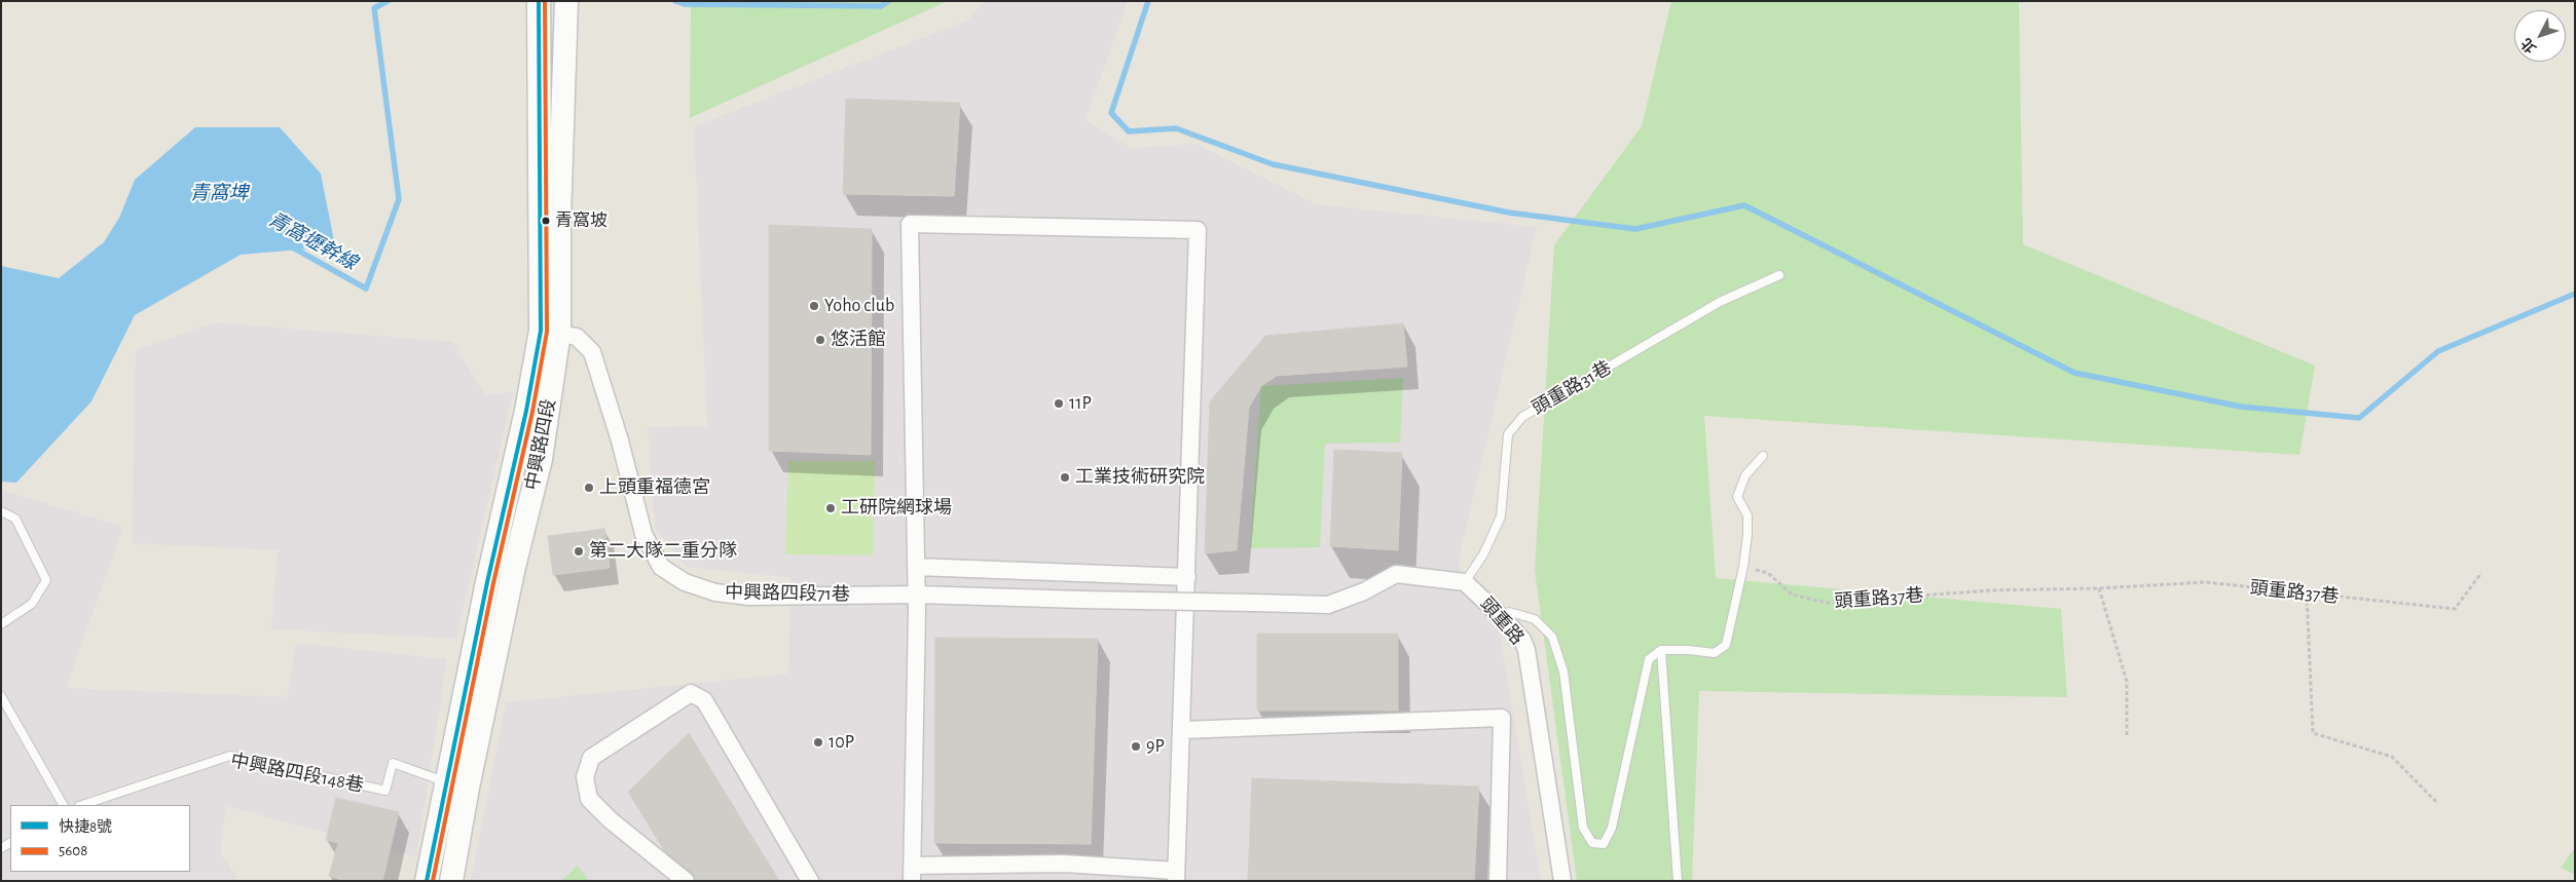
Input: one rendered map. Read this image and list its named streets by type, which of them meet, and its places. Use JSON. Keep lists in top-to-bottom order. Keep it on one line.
{"streets":{"main road":["中興路四段"],"street":["中興路四段71巷","頭重路"],"lane":["頭重路31巷","中興路四段148巷"],"path":["頭重路37巷"]},"crossings":[["頭重路31巷","頭重路"],["中興路四段","中興路四段71巷"],["中興路四段","中興路四段148巷"],["中興路四段71巷","頭重路"]],"water":["青窩埤","青窩壢幹線"],"places":["青窩坡","Yoho club","悠活館","11P","工業技術研究院","上頭重福德宮","工研院網球場","第二大隊二重分隊","10P","9P"],"lines":["transit line 快捷8號","transit line 5608"],"legend":["快捷8號","5608"],"north":"bottom left"}
